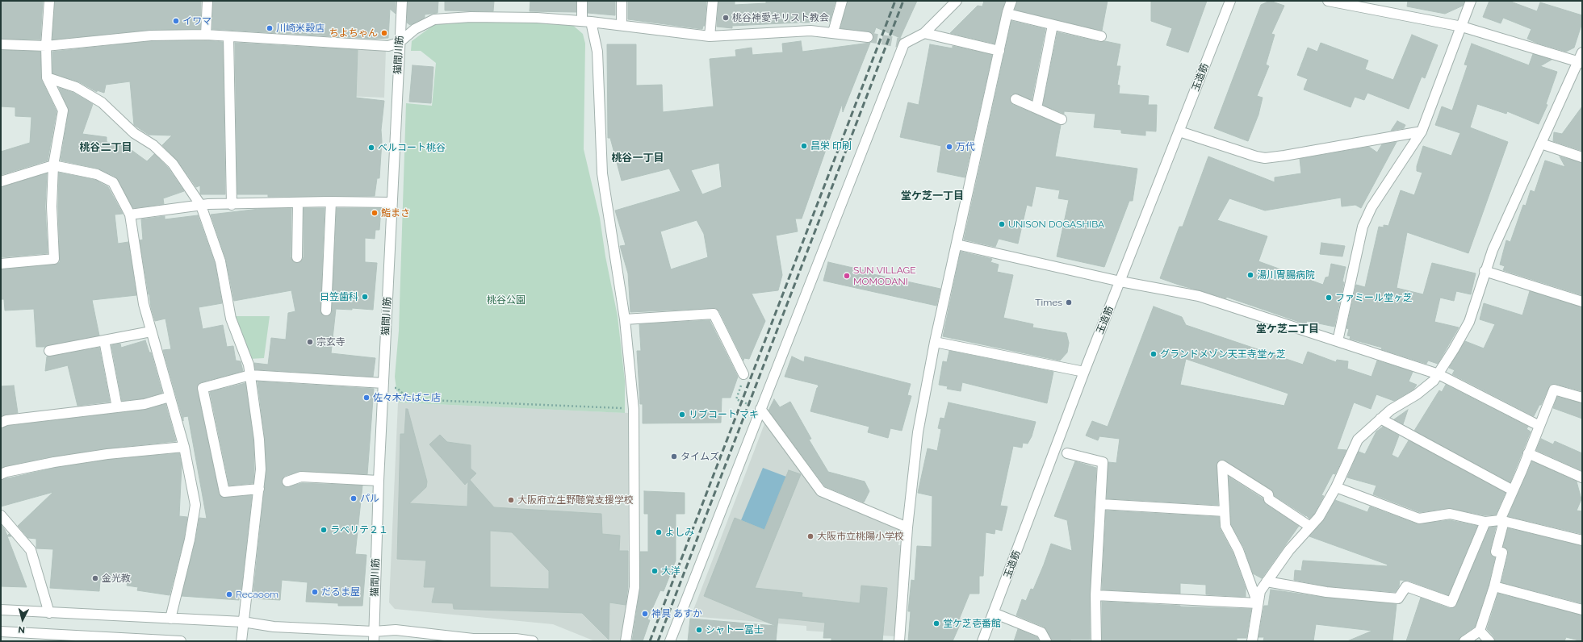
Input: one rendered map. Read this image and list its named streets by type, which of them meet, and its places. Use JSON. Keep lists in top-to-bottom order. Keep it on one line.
{"streets":{"street":["猫間川筋","玉造筋"]},"districts":["桃谷二丁目","桃谷一丁目","堂ケ芝一丁目","堂ケ芝二丁目"],"parks":["桃谷公園"],"places":["桃谷神愛キリスト教会","イワマ","川崎米穀店","ちよちゃん","昌栄 印刷","万代","ベルコート桃谷","鮨まさ","UNISON DOGASHIBA","湯川胃腸病院","SUN VILLAGE MOMODANI","日笠歯科","ファミール堂ヶ芝","Times","宗玄寺","グランドメゾン天王寺堂ヶ芝","佐々木たばこ店","リブコート マキ","タイムズ","パル","大阪府立生野聴覚支援学校","ラベリテ２１","よしみ","大阪市立桃陽小学校","大洋","金光教","だるま屋","Recaoom","神具 あすか","堂ケ芝壱番館","シャトー冨士"],"north":"bottom"}
